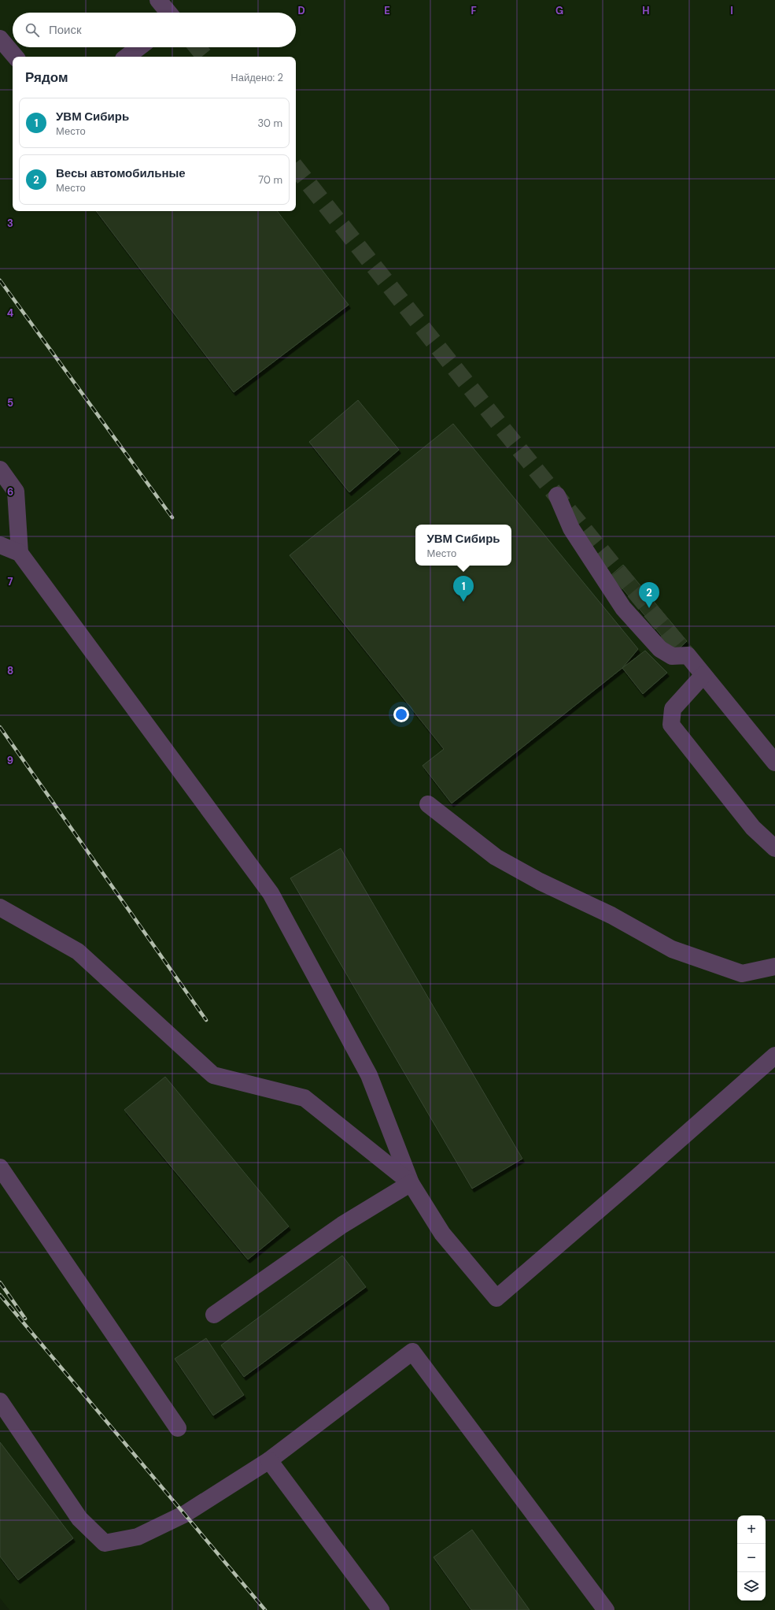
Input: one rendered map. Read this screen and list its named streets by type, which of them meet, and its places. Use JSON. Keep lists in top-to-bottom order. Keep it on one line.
{"page":{"search":"Поиск","heading":["Рядом","Найдено: 2"],"list":[{"mark":"1","name":"УВМ Сибирь","note":"Место","value":"30 m"},{"mark":"2","name":"Весы автомобильные","note":"Место","value":"70 m"}],"popup":["УВМ Сибирь","Место"],"pins":["1","2"],"map_buttons":["+","−"]},"grid":{"columns":["D","E","F","G","H","I"],"rows":["3","4","5","6","7","8","9"]}}
